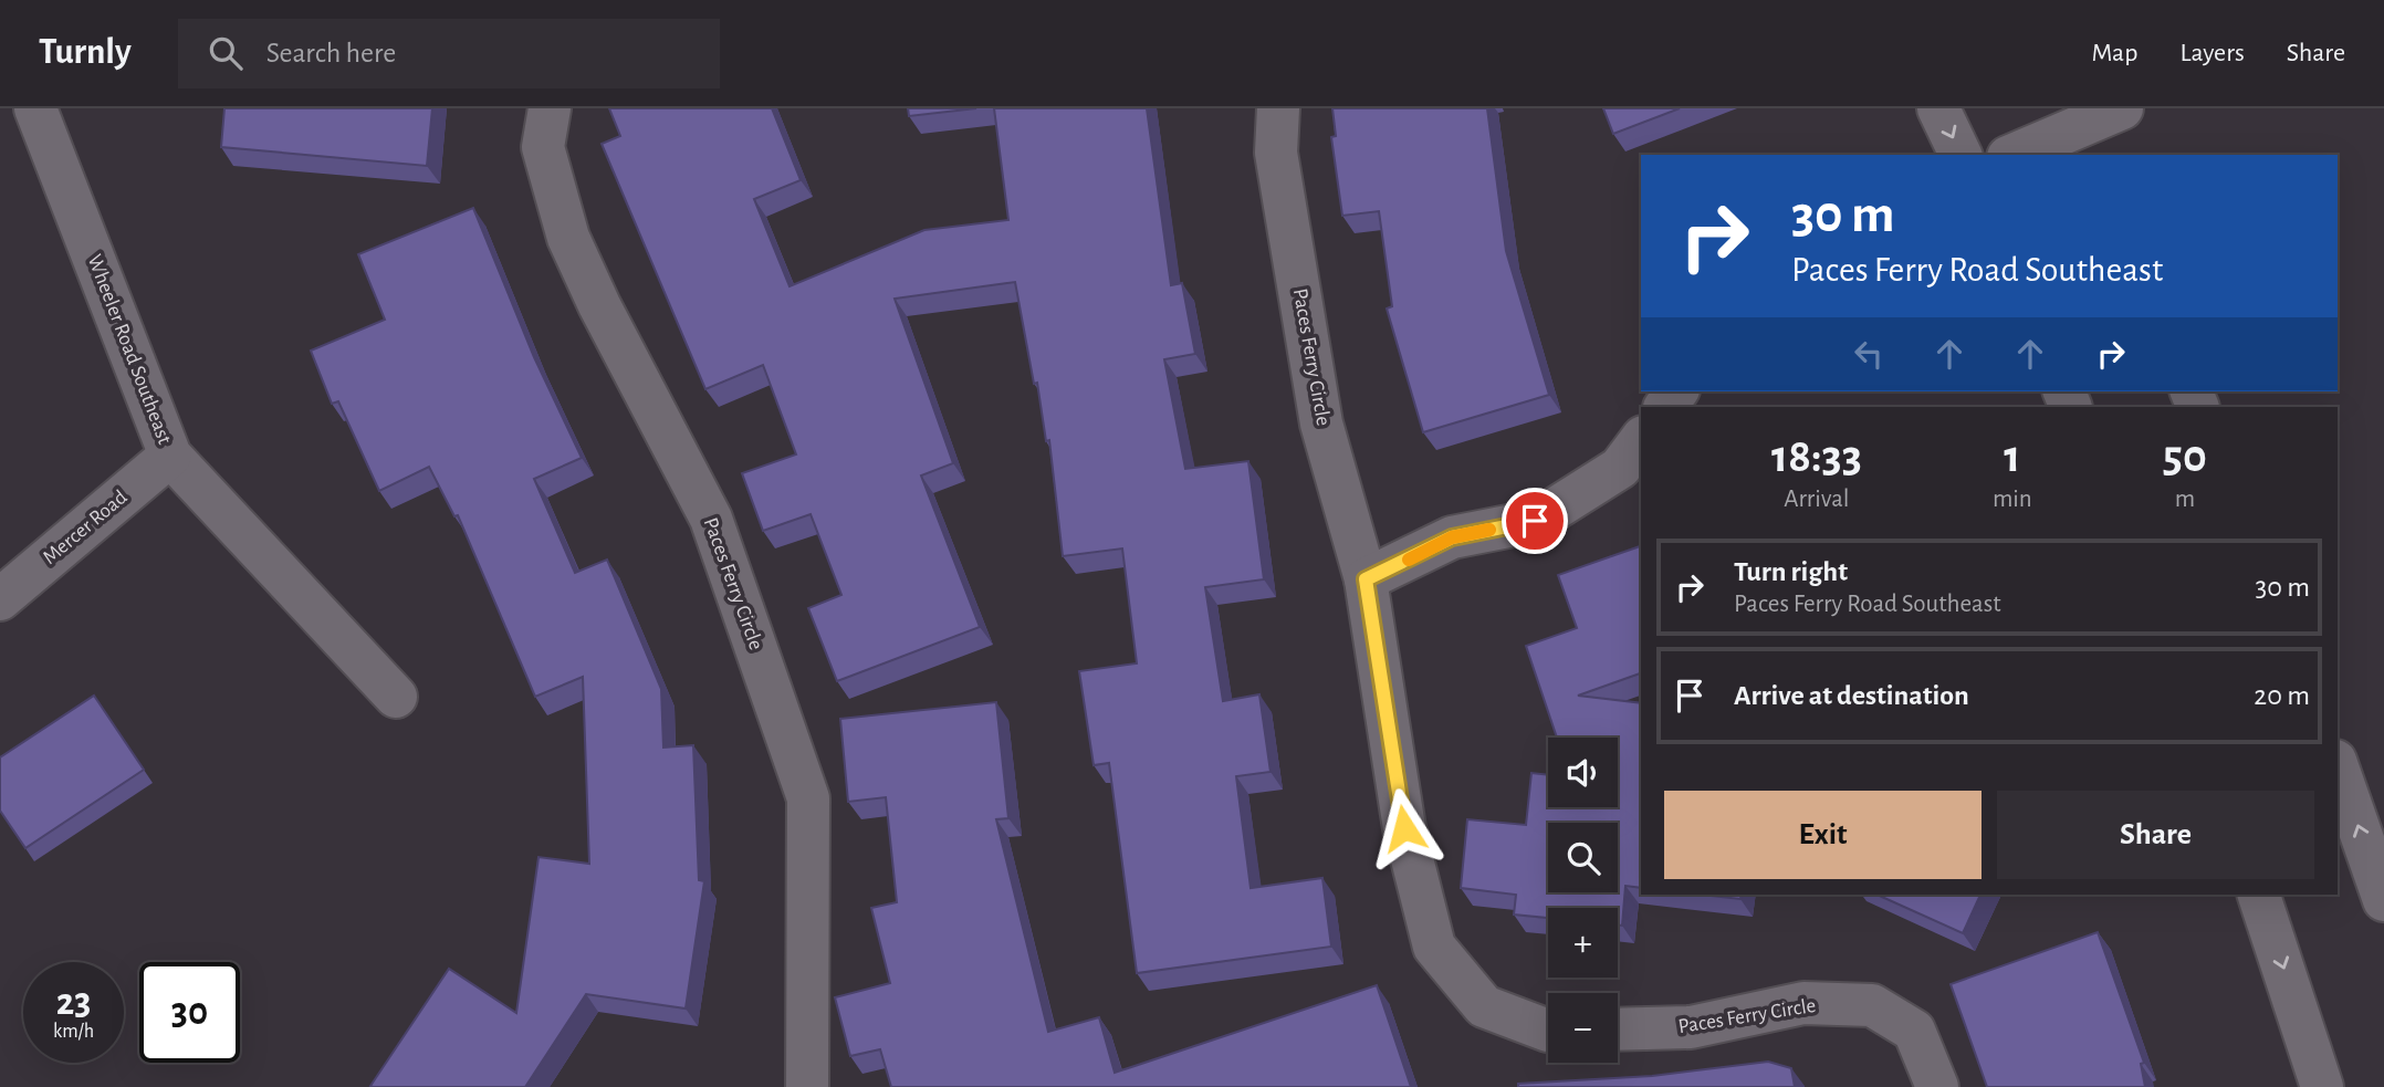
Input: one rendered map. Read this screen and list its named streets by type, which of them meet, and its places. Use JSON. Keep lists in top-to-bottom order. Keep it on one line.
{"streets":{"street":["Wheeler Road Southeast","Paces Ferry Circle","Mercer Road"]},"crossings":[["Wheeler Road Southeast","Mercer Road"]],"page":{"header":"Turnly","search":"Search here","nav":["Map","Layers","Share"],"turn":["30 m","Paces Ferry Road Southeast"],"eta":["18:33","Arrival","1","min","50","m"],"list":[{"name":"Turn right","note":"Paces Ferry Road Southeast","value":"30 m"},{"name":"Arrive at destination","value":"20 m"}],"map_buttons":["+","−"],"buttons":["Exit","Share"],"speed":"23 km/h","limit":"30"}}
